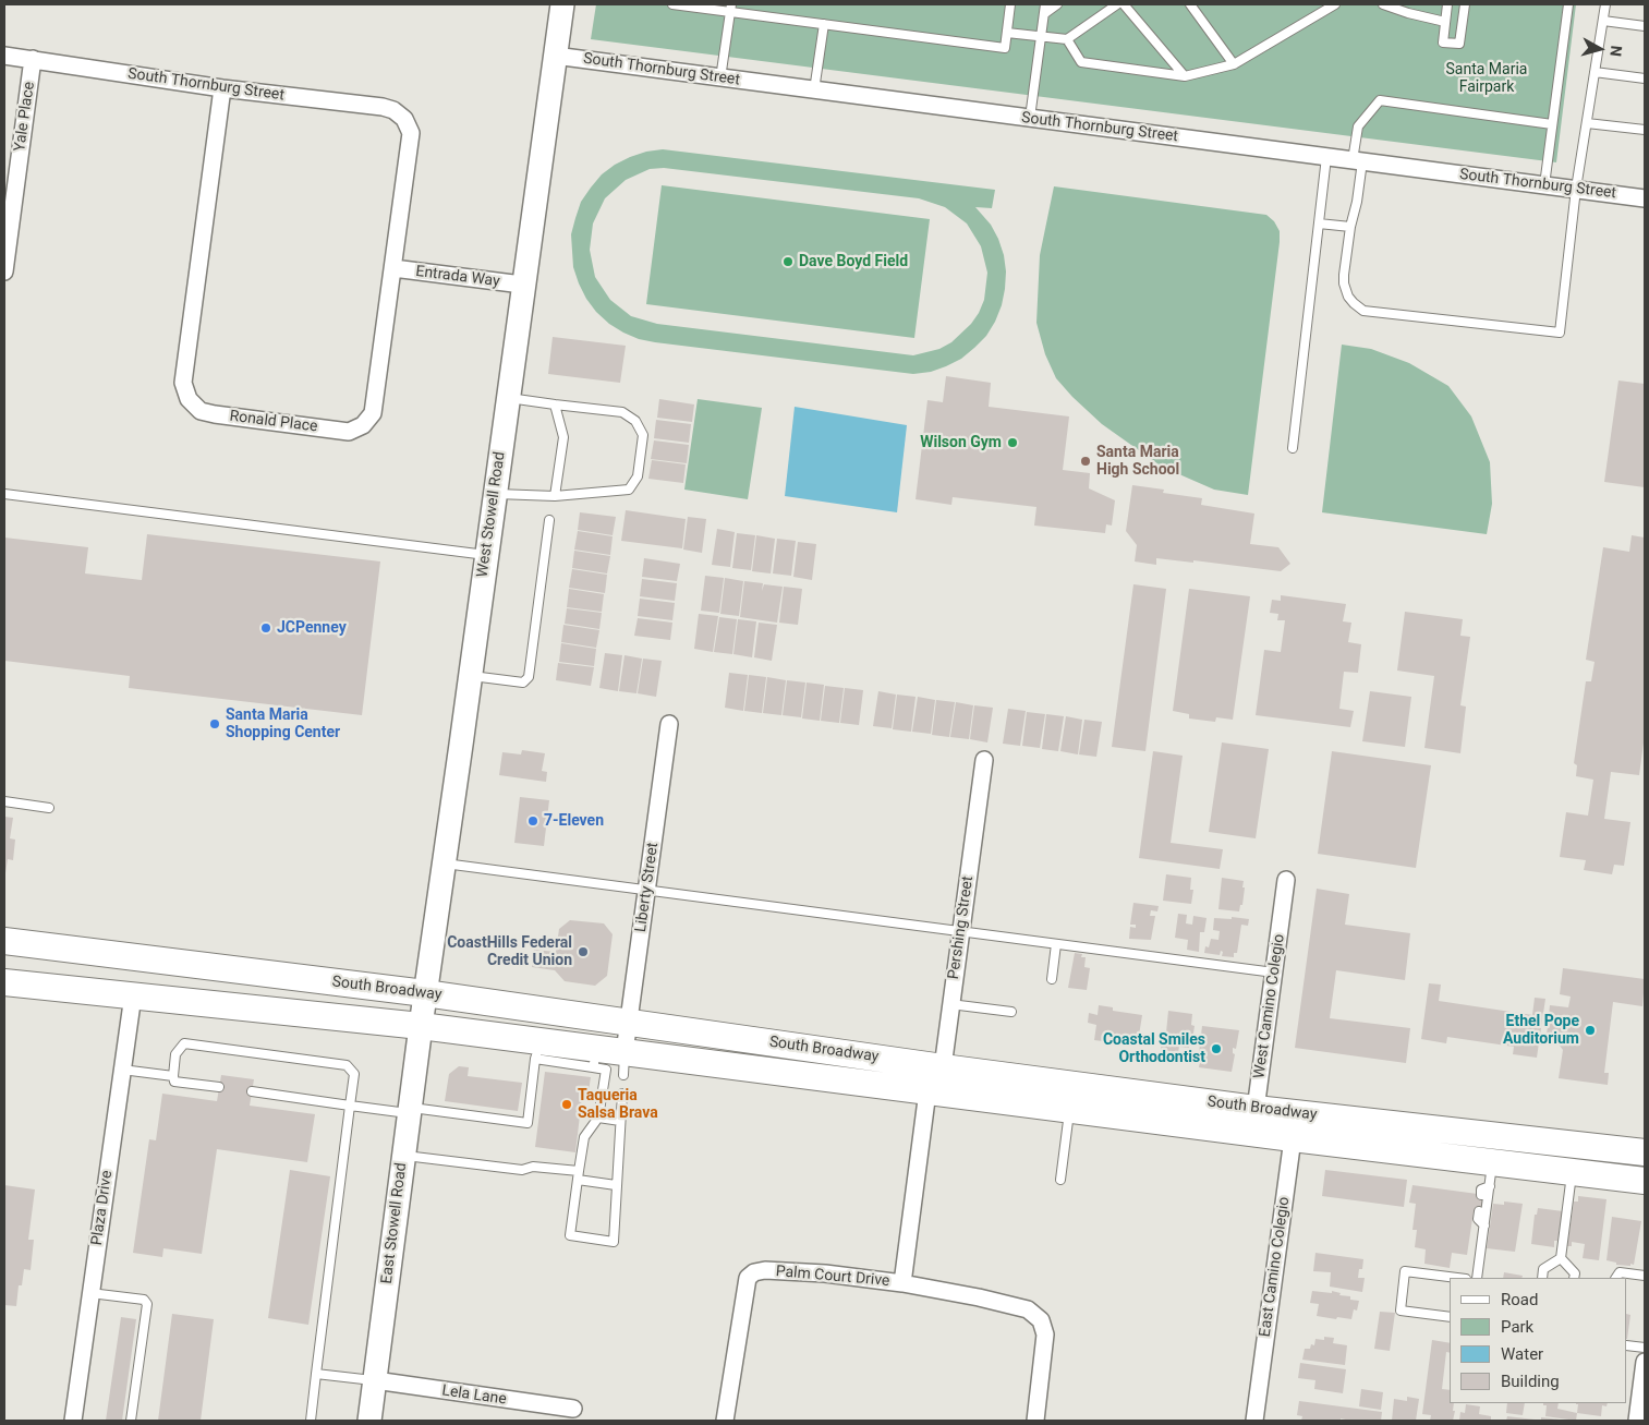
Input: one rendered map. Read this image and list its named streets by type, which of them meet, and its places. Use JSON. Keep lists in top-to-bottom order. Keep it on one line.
{"streets":{"main road":["West Stowell Road","South Broadway","East Stowell Road"],"street":["South Thornburg Street","Yale Place","Entrada Way","Ronald Place","Liberty Street","Pershing Street","West Camino Colegio","Plaza Drive","East Camino Colegio","Palm Court Drive","Lela Lane"]},"crossings":[["South Thornburg Street","Yale Place"],["South Thornburg Street","Ronald Place"],["South Thornburg Street","West Stowell Road"],["Entrada Way","Ronald Place"],["Entrada Way","West Stowell Road"],["West Stowell Road","South Broadway"],["West Stowell Road","East Stowell Road"],["Liberty Street","South Broadway"],["Pershing Street","South Broadway"],["Pershing Street","Palm Court Drive"],["South Broadway","West Camino Colegio"],["South Broadway","Plaza Drive"],["South Broadway","East Stowell Road"],["South Broadway","East Camino Colegio"],["South Broadway","Palm Court Drive"],["East Stowell Road","Lela Lane"]],"parks":["Santa Maria Fairpark"],"places":["Dave Boyd Field","Wilson Gym","Santa Maria High School","JCPenney","Santa Maria Shopping Center","7-Eleven","CoastHills Federal Credit Union","Ethel Pope Auditorium","Coastal Smiles Orthodontist","Taqueria Salsa Brava"],"legend":["Road","Park","Water","Building"],"north":"right"}
